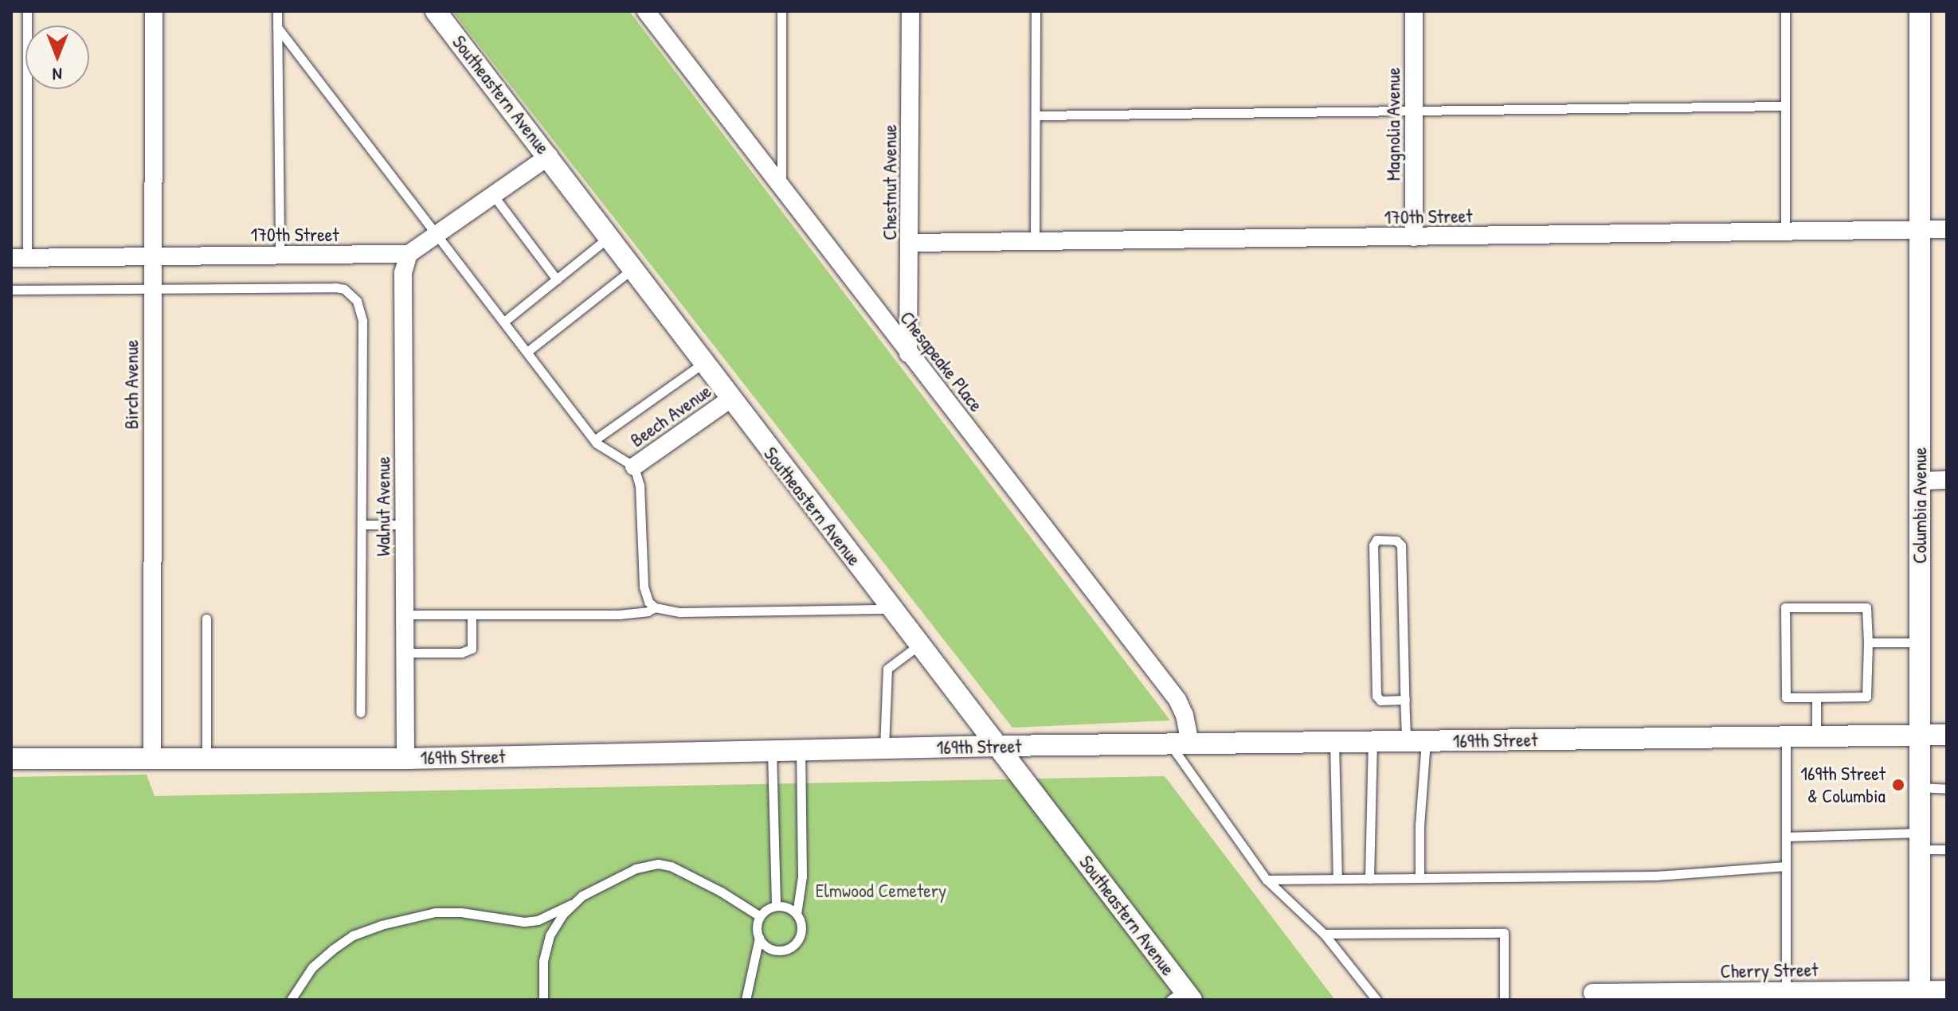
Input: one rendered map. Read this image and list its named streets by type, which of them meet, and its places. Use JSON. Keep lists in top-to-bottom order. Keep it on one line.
{"streets":{"street":["Southeastern Avenue","Magnolia Avenue","Chestnut Avenue","170th Street","Chesapeake Place","Birch Avenue","Beech Avenue","Columbia Avenue","Walnut Avenue","169th Street","Cherry Street"]},"crossings":[["Southeastern Avenue","Beech Avenue"],["Southeastern Avenue","169th Street"],["Magnolia Avenue","170th Street"],["Chestnut Avenue","170th Street"],["Chestnut Avenue","Chesapeake Place"],["170th Street","Birch Avenue"],["170th Street","Columbia Avenue"],["170th Street","Walnut Avenue"],["Chesapeake Place","169th Street"],["Birch Avenue","169th Street"],["Columbia Avenue","169th Street"],["Columbia Avenue","Cherry Street"],["Walnut Avenue","169th Street"]],"parks":["Elmwood Cemetery"],"places":["169th Street & Columbia"],"north":"bottom"}
